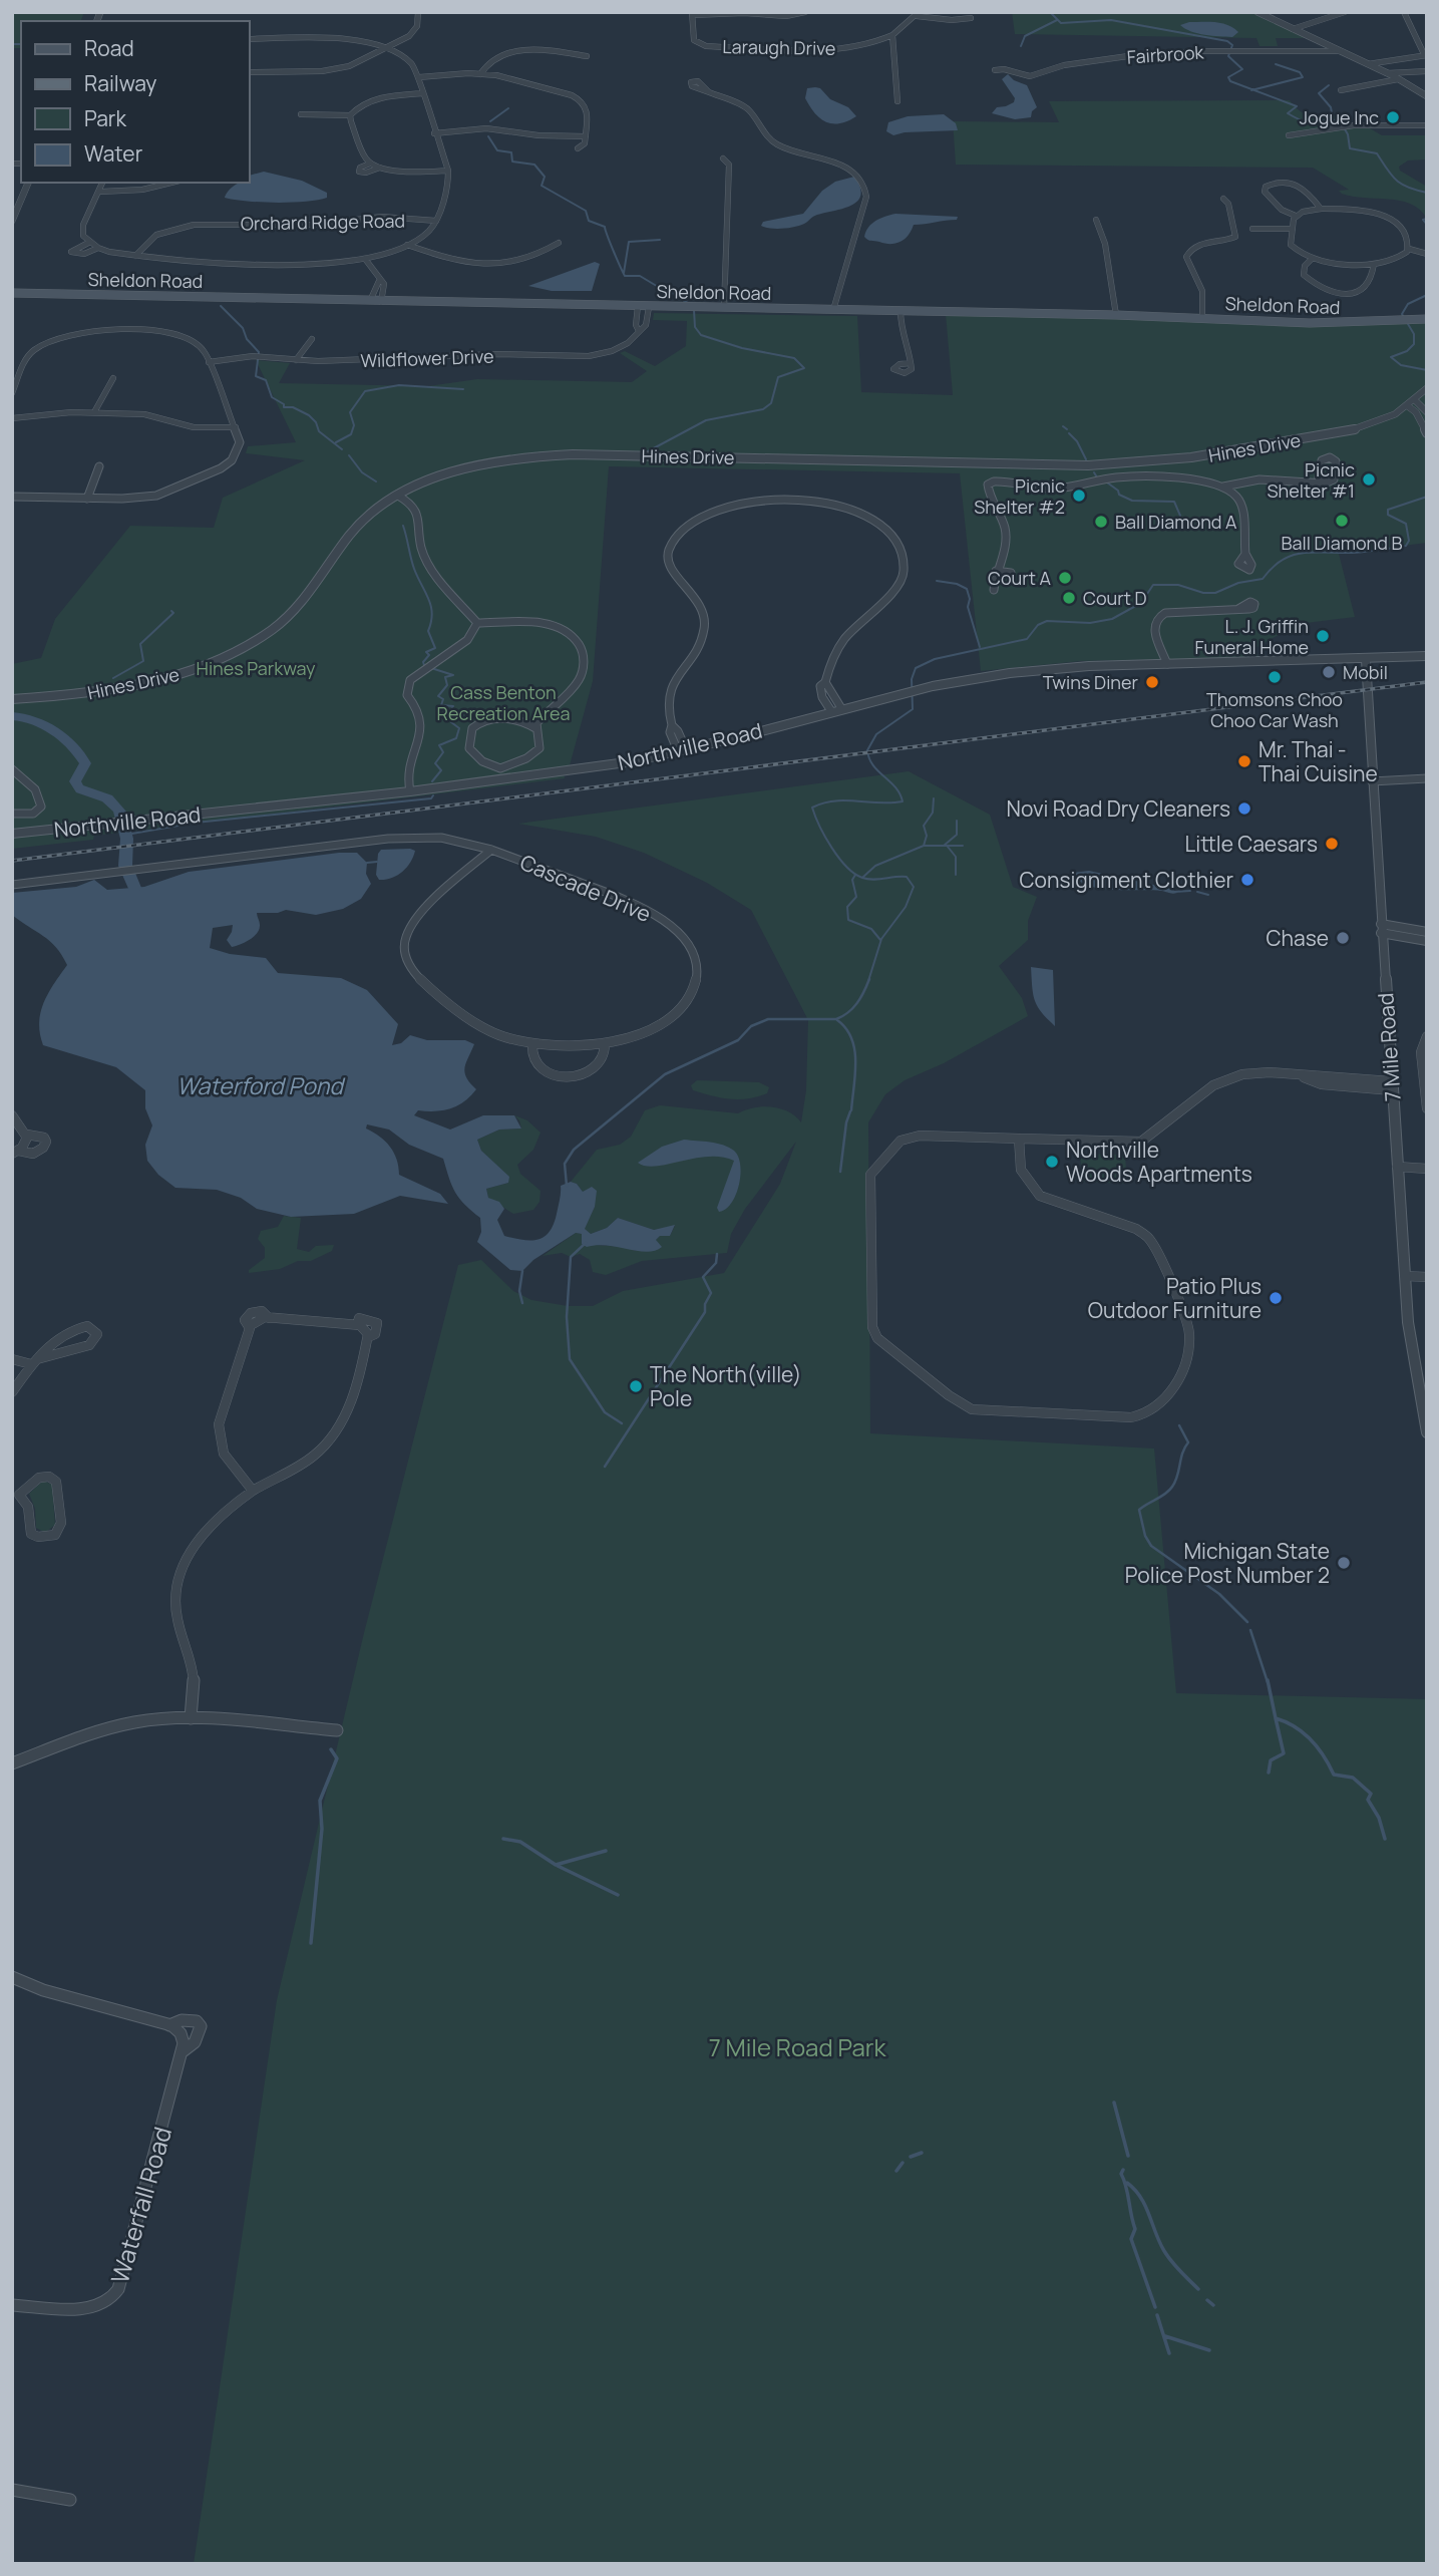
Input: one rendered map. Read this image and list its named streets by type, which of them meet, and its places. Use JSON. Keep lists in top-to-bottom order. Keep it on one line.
{"streets":{"main road":["Sheldon Road"],"street":["Laraugh Drive","Fairbrook","Orchard Ridge Road","Wildflower Drive","Hines Drive","Northville Road","Cascade Drive","7 Mile Road","Waterfall Road"]},"crossings":[["Northville Road","7 Mile Road"]],"water":["Waterford Pond"],"parks":["Hines Parkway","Cass Benton Recreation Area","7 Mile Road Park"],"places":["Jogue Inc","Picnic Shelter #1","Picnic Shelter #2","Ball Diamond B","Ball Diamond A","Court A","Court D","L. J. Griffin Funeral Home","Mobil","Thomsons Choo Choo Car Wash","Twins Diner","Mr. Thai - Thai Cuisine","Novi Road Dry Cleaners","Little Caesars","Consignment Clothier","Chase","Northville Woods Apartments","Patio Plus Outdoor Furniture","The North(ville) Pole","Michigan State Police Post Number 2"],"legend":["Road","Railway","Park","Water"]}
